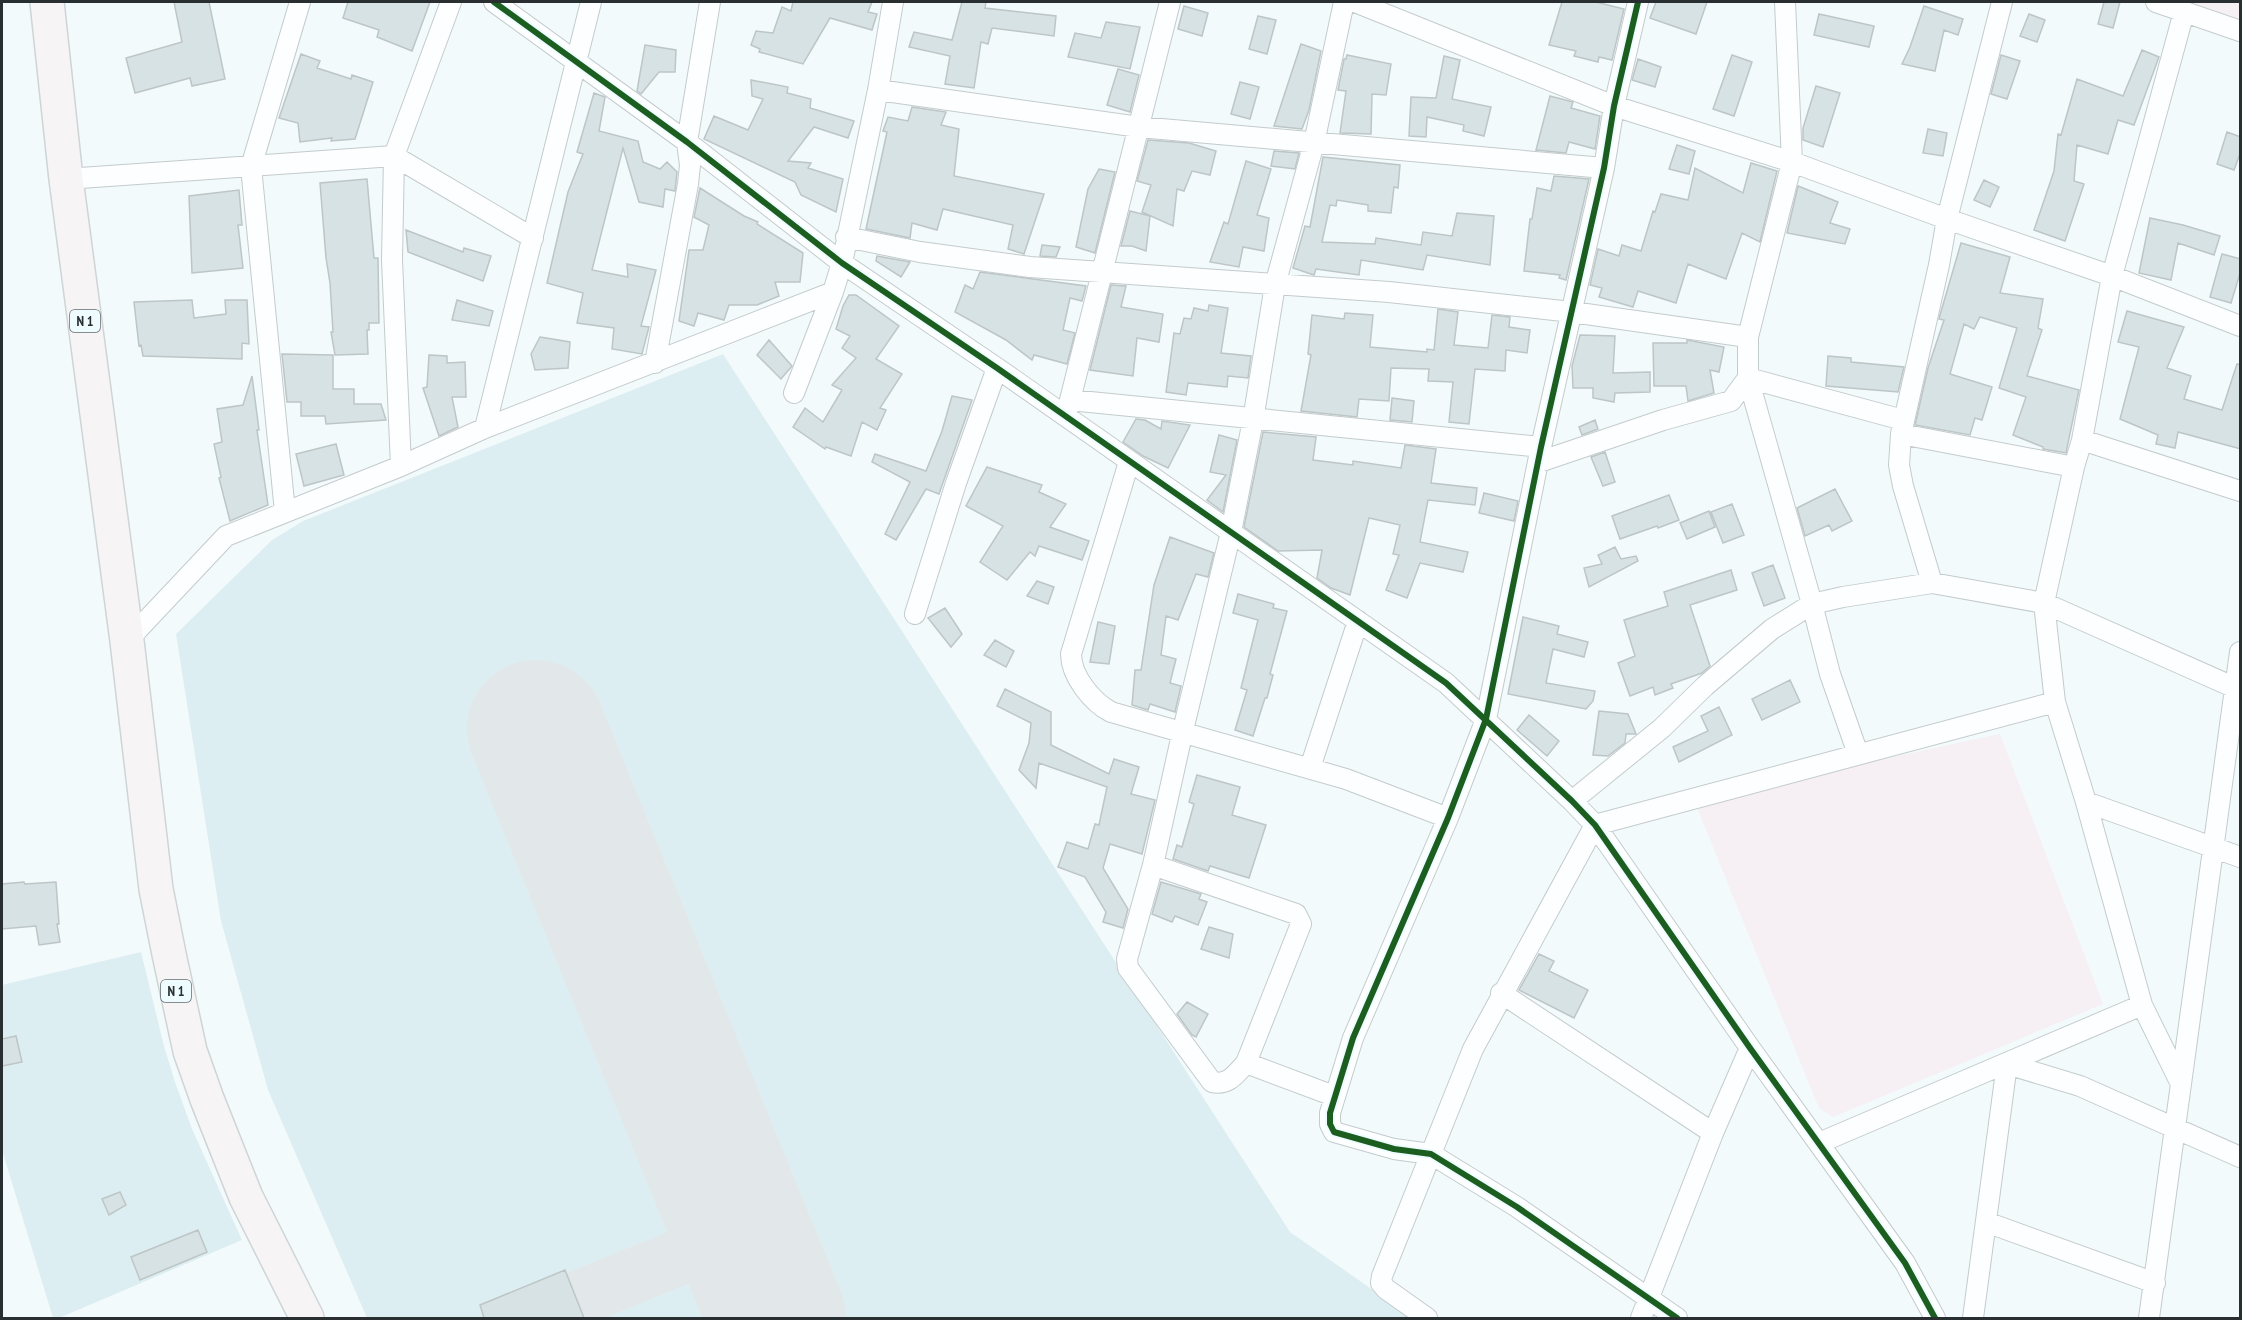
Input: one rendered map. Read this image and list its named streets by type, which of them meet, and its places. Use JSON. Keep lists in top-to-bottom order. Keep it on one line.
{"streets":{"highway":["N 1"]}}
